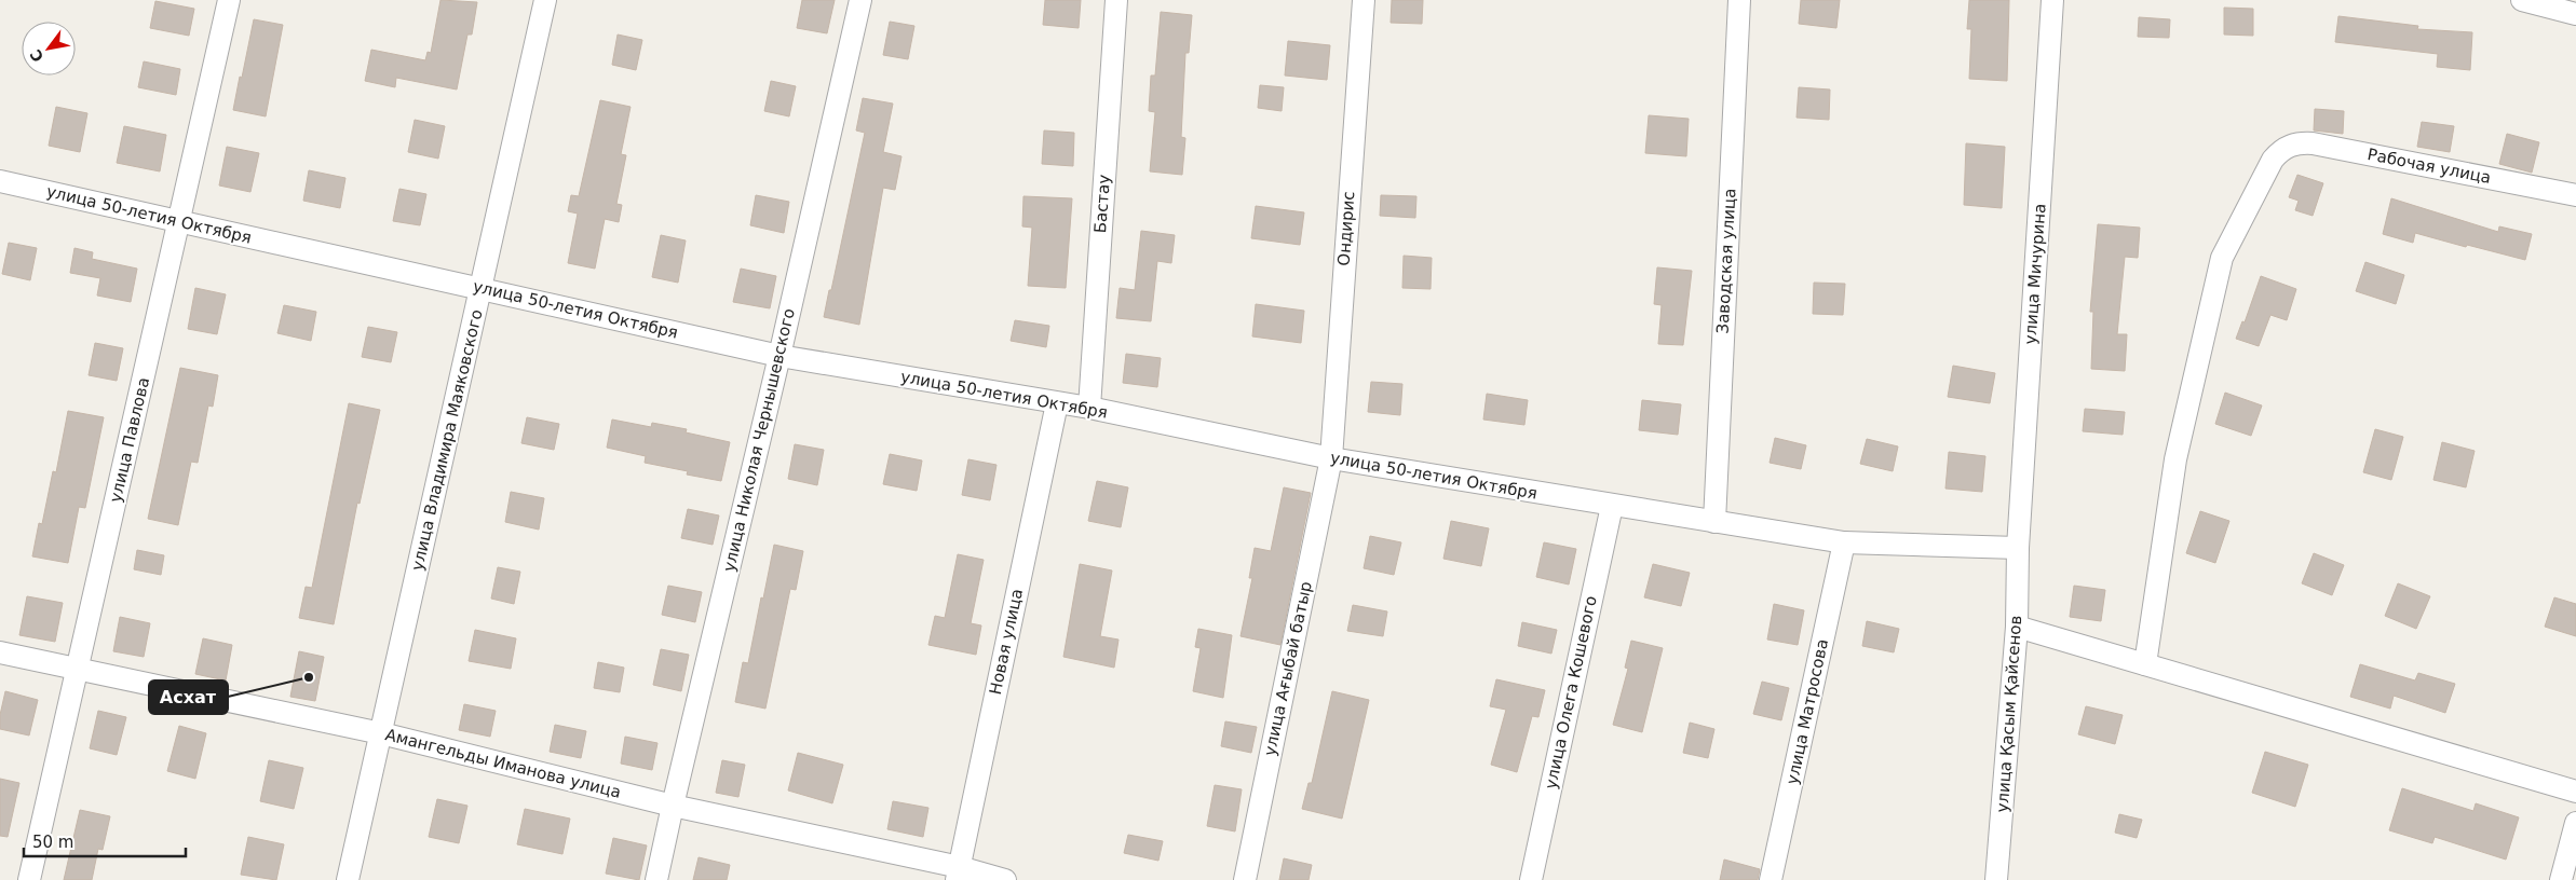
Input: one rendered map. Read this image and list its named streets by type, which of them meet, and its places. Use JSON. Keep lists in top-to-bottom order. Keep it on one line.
{"streets":{"street":["Рабочая улица","Бастау","улица 50-летия Октября","Ондирис","Заводская улица","улица Мичурина","улица Павлова","улица Владимира Маяковского","улица Николая Чернышевского","Новая улица","улица Ағыбай батыр","улица Олега Кошевого","улица Матросова","улица Қасым Қайсенов","Амангельды Иманова улица"]},"crossings":[["Бастау","улица 50-летия Октября"],["улица 50-летия Октября","Ондирис"],["улица 50-летия Октября","Заводская улица"],["улица 50-летия Октября","улица Мичурина"],["улица 50-летия Октября","улица Павлова"],["улица 50-летия Октября","улица Владимира Маяковского"],["улица 50-летия Октября","улица Николая Чернышевского"],["улица 50-летия Октября","Новая улица"],["улица 50-летия Октября","улица Ағыбай батыр"],["улица 50-летия Октября","улица Олега Кошевого"],["улица 50-летия Октября","улица Матросова"],["улица 50-летия Октября","улица Қасым Қайсенов"],["Ондирис","улица Ағыбай батыр"],["улица Мичурина","улица Қасым Қайсенов"],["улица Павлова","Амангельды Иманова улица"],["улица Владимира Маяковского","Амангельды Иманова улица"],["улица Николая Чернышевского","Амангельды Иманова улица"],["Новая улица","Амангельды Иманова улица"]],"places":["Асхат"],"scale_bar":"50 m","north":"bottom left"}
